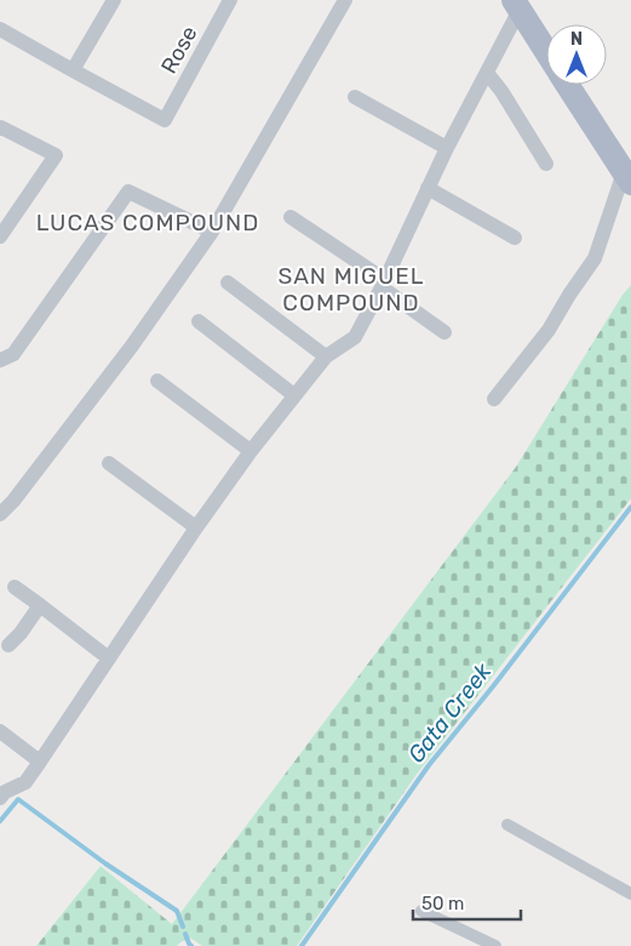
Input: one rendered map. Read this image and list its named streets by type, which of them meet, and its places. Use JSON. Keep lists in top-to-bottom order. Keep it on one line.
{"streets":{"street":["Rose"]},"districts":["LUCAS COMPOUND","SAN MIGUEL COMPOUND"],"water":["Gata Creek"],"scale_bar":"50 m","north":"top"}
